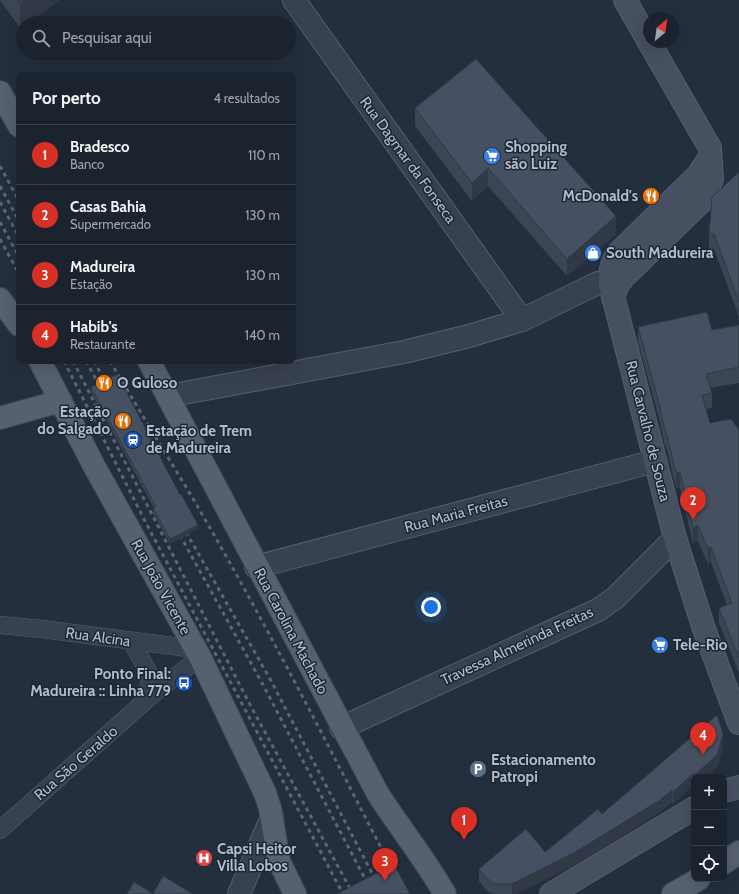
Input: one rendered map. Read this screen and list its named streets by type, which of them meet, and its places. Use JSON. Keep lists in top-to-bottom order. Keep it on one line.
{"streets":{"main road":["Rua Carvalho de Souza","Rua João Vicente","Rua Carolina Machado"],"street":["Rua Dagmar da Fonseca","Rua Maria Freitas","Rua Alcina","Travessa Almerinda Freitas","Rua São Geraldo"]},"crossings":[["Rua Carvalho de Souza","Rua Maria Freitas"],["Rua Carvalho de Souza","Travessa Almerinda Freitas"],["Rua Maria Freitas","Rua Carolina Machado"],["Rua João Vicente","Rua Alcina"],["Rua João Vicente","Rua São Geraldo"],["Rua Carolina Machado","Travessa Almerinda Freitas"],["Rua Alcina","Rua São Geraldo"]],"places":{"supermarket":["Shopping são Luiz","Tele-Rio"],"restaurant":["McDonald's","O Guloso","Estação do Salgado"],"shop":["South Madureira"],"station":["Estação de Trem de Madureira"],"bus stop":["Ponto Final: Madureira :: Linha 779"],"parking":["Estacionamento Patropi"],"hospital":["Capsi Heitor Villa Lobos"]},"north":"top right","page":{"search":"Pesquisar aqui","heading":["Por perto","4 resultados"],"list":[{"mark":"1","name":"Bradesco","note":"Banco","value":"110 m"},{"mark":"2","name":"Casas Bahia","note":"Supermercado","value":"130 m"},{"mark":"3","name":"Madureira","note":"Estação","value":"130 m"},{"mark":"4","name":"Habib's","note":"Restaurante","value":"140 m"}],"pins":["2","4","1","3"],"map_buttons":["+","−"]}}
